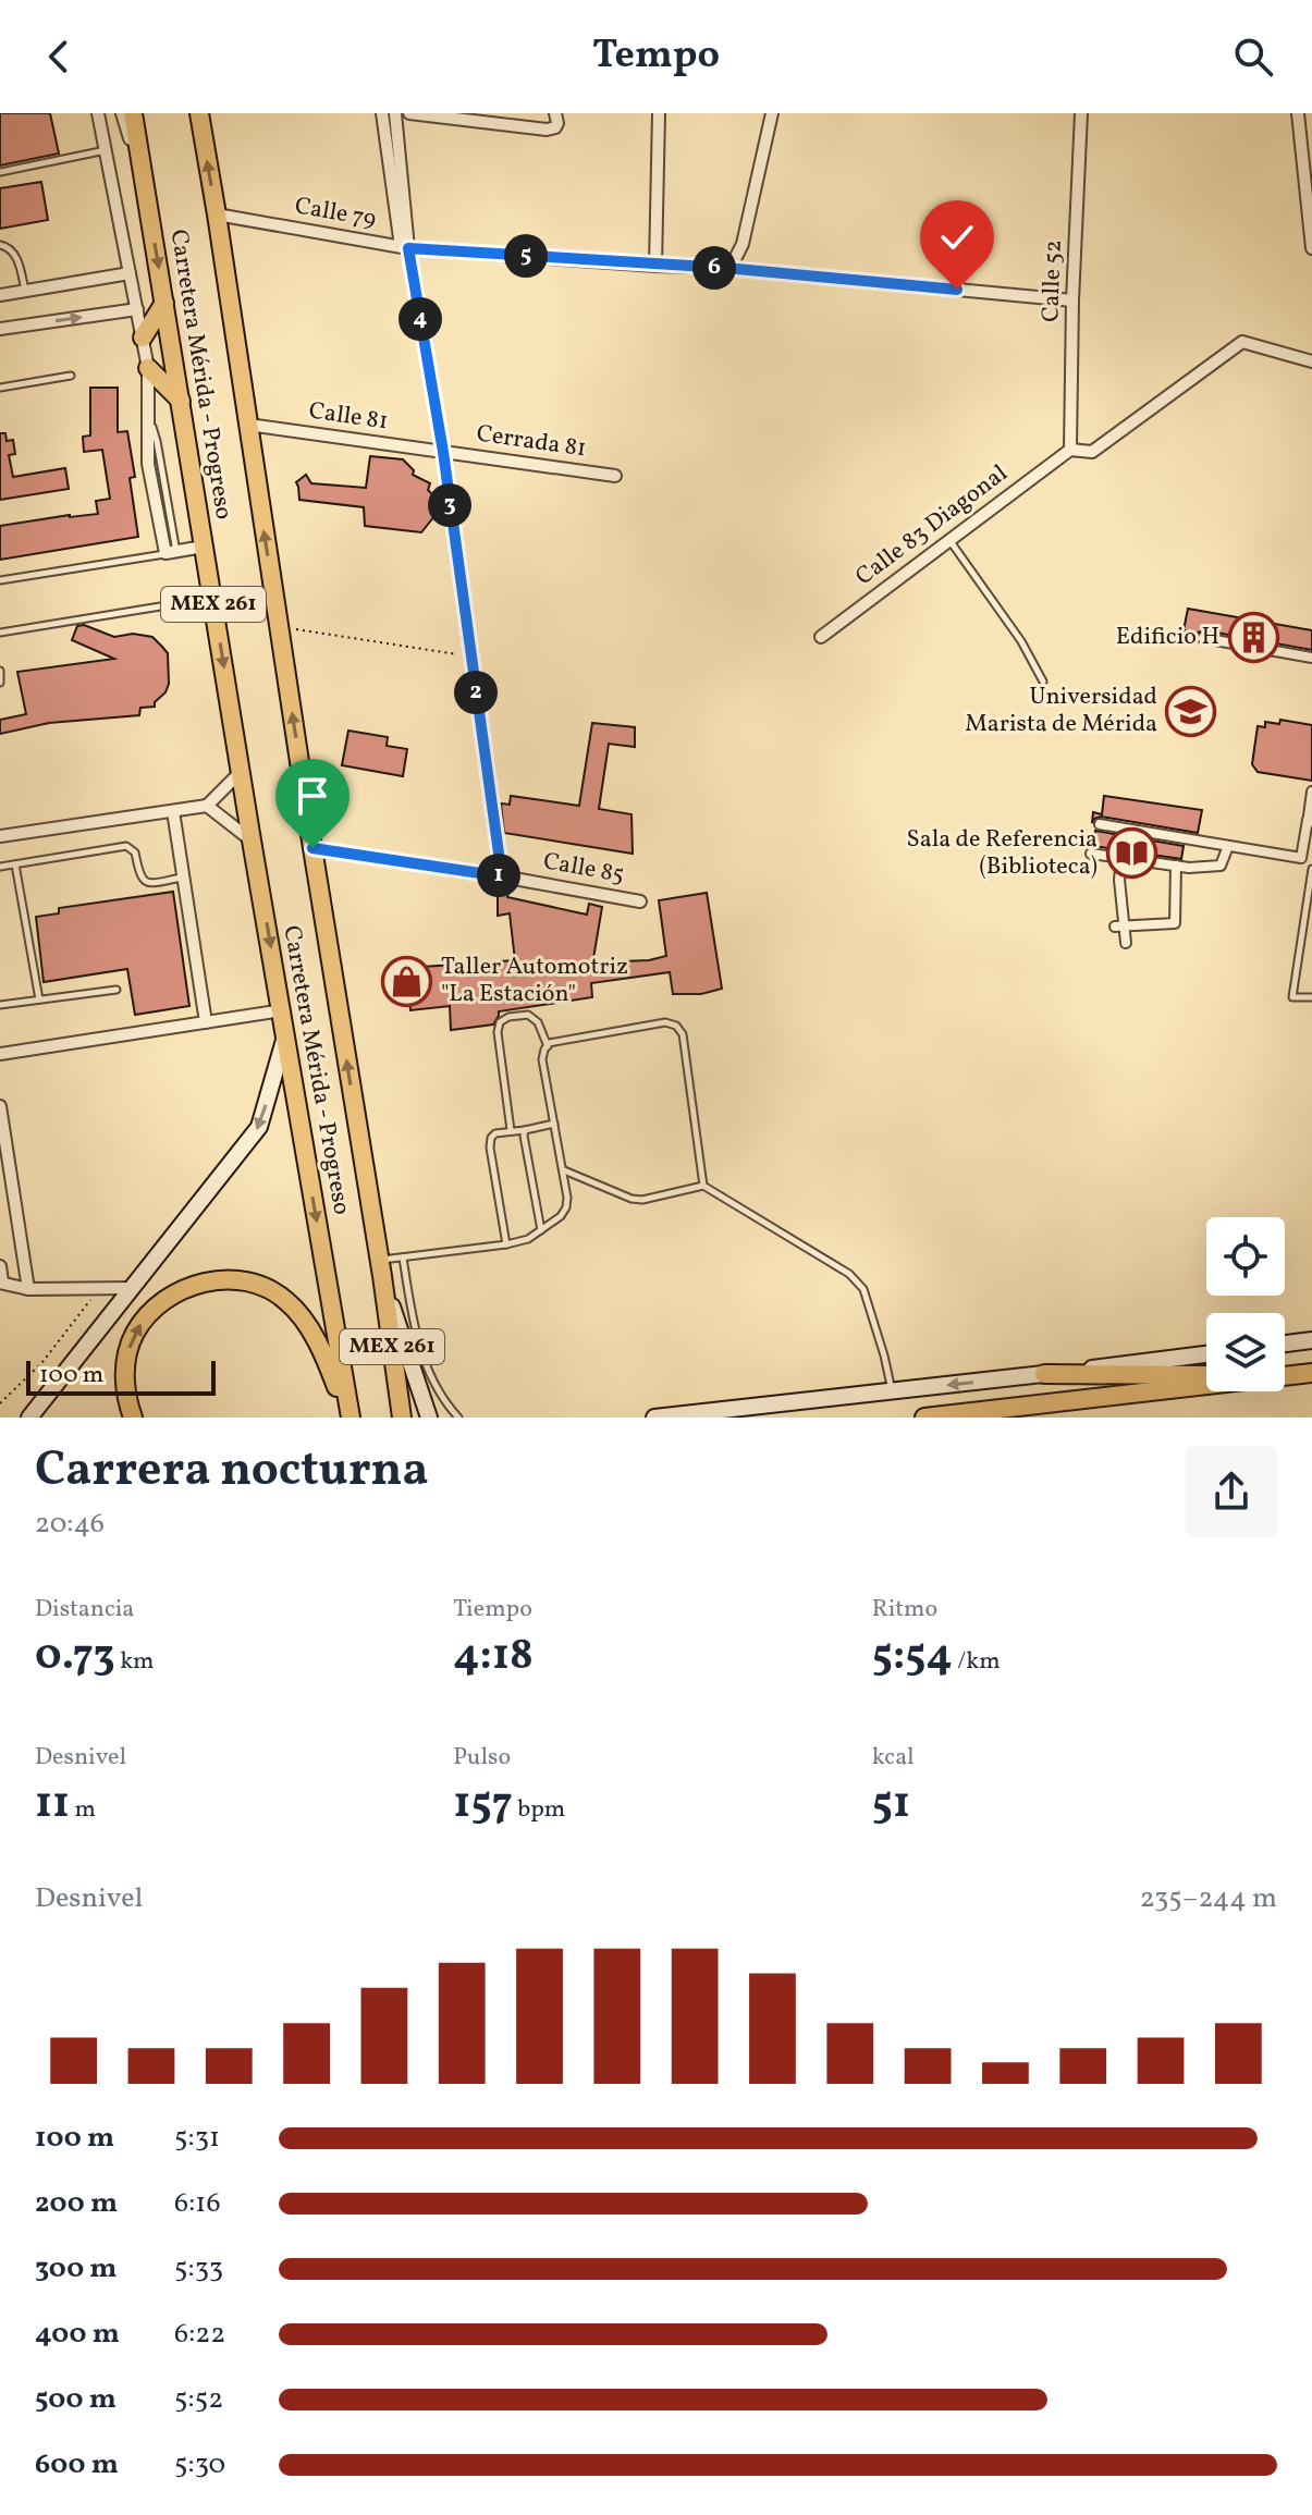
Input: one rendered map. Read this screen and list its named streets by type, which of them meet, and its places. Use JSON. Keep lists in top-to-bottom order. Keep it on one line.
{"streets":{"highway":["Carretera Mérida - Progreso","MEX 261"],"street":["Calle 79","Calle 52","Calle 81","Cerrada 81","Calle 83 Diagonal","Calle 85"]},"crossings":[["Calle 79","Calle 52"],["Calle 79","Carretera Mérida - Progreso"],["Calle 52","Calle 83 Diagonal"],["Carretera Mérida - Progreso","Calle 81"],["Carretera Mérida - Progreso","Calle 85"],["Calle 81","Cerrada 81"]],"places":{"building":["Edificio H"],"school or university":["Universidad Marista de Mérida"],"library":["Sala de Referencia (Biblioteca)"],"shop":["Taller Automotriz \"La Estación\""]},"scale_bar":"100 m","page":{"header":"Tempo","pins":["5","6","4","3","2","1"],"scale":"100 m","heading":["Carrera nocturna","20:46"],"stats":[["Distancia","0.73 km"],["Tiempo","4:18"],["Ritmo","5:54 /km"],["Desnivel","11 m"],["Pulso","157 bpm"],["kcal","51"]],"chart":["Desnivel","235–244 m"],"list":[{"name":"100 m","note":"5:31"},{"name":"200 m","note":"6:16"},{"name":"300 m","note":"5:33"},{"name":"400 m","note":"6:22"},{"name":"500 m","note":"5:52"},{"name":"600 m","note":"5:30"}]}}
